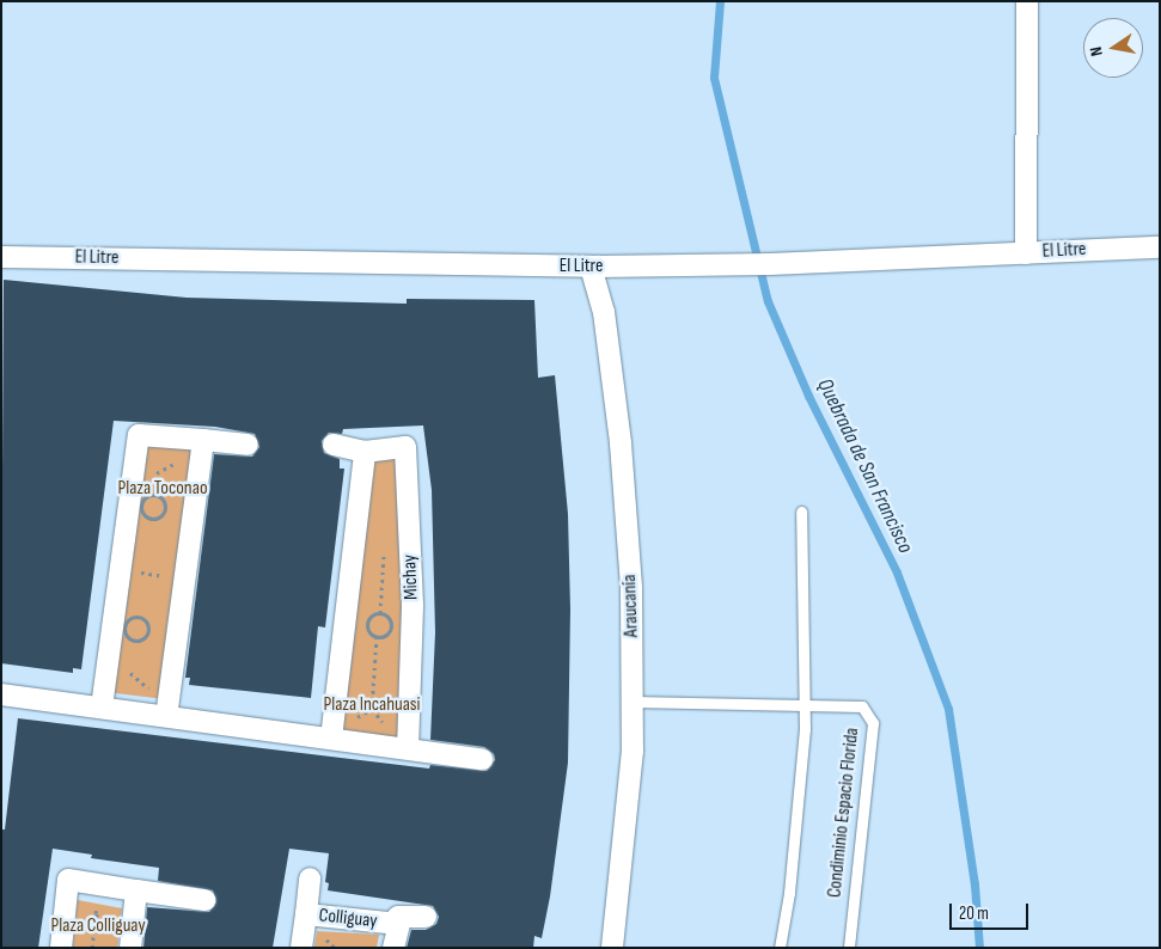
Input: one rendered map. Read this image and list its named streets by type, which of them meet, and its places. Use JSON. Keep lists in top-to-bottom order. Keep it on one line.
{"streets":{"street":["El Litre","Michay","Araucanía","Colliguay"],"lane":["Condiminio Espacio Florida"]},"crossings":[["El Litre","Araucanía"],["Araucanía","Condiminio Espacio Florida"]],"water":["Quebrada de San Francisco"],"parks":["Plaza Toconao","Plaza Incahuasi","Plaza Colliguay"],"scale_bar":"20 m","north":"left"}
